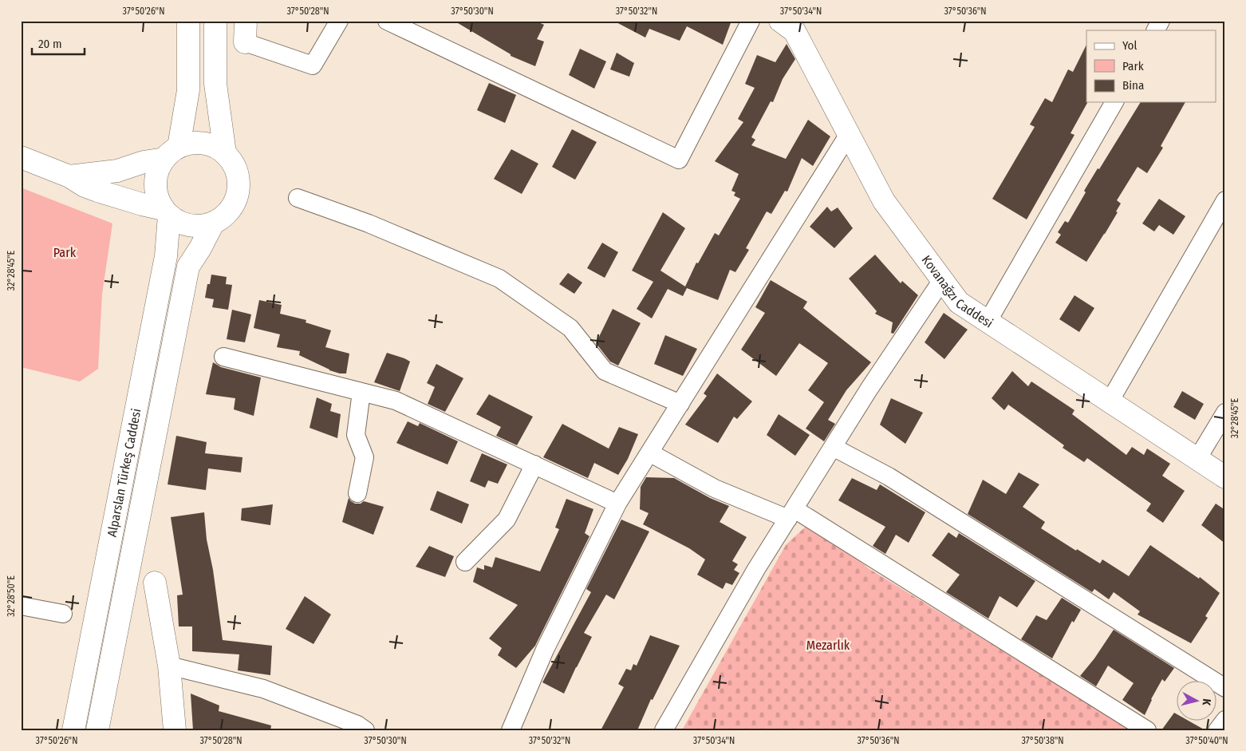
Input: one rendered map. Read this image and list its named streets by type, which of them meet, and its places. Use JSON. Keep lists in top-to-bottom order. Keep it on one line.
{"streets":{"main road":["Kovanağzı Caddesi","Alparslan Türkeş Caddesi"]},"parks":["Park","Mezarlık"],"legend":["Yol","Park","Bina"],"scale_bar":"20 m","north":"right","coordinates":["37°50'26\"N","37°50'28\"N","37°50'30\"N","37°50'32\"N","37°50'34\"N","37°50'36\"N","32°28'45\"E","32°28'50\"E","37°50'38\"N","37°50'40\"N"]}
